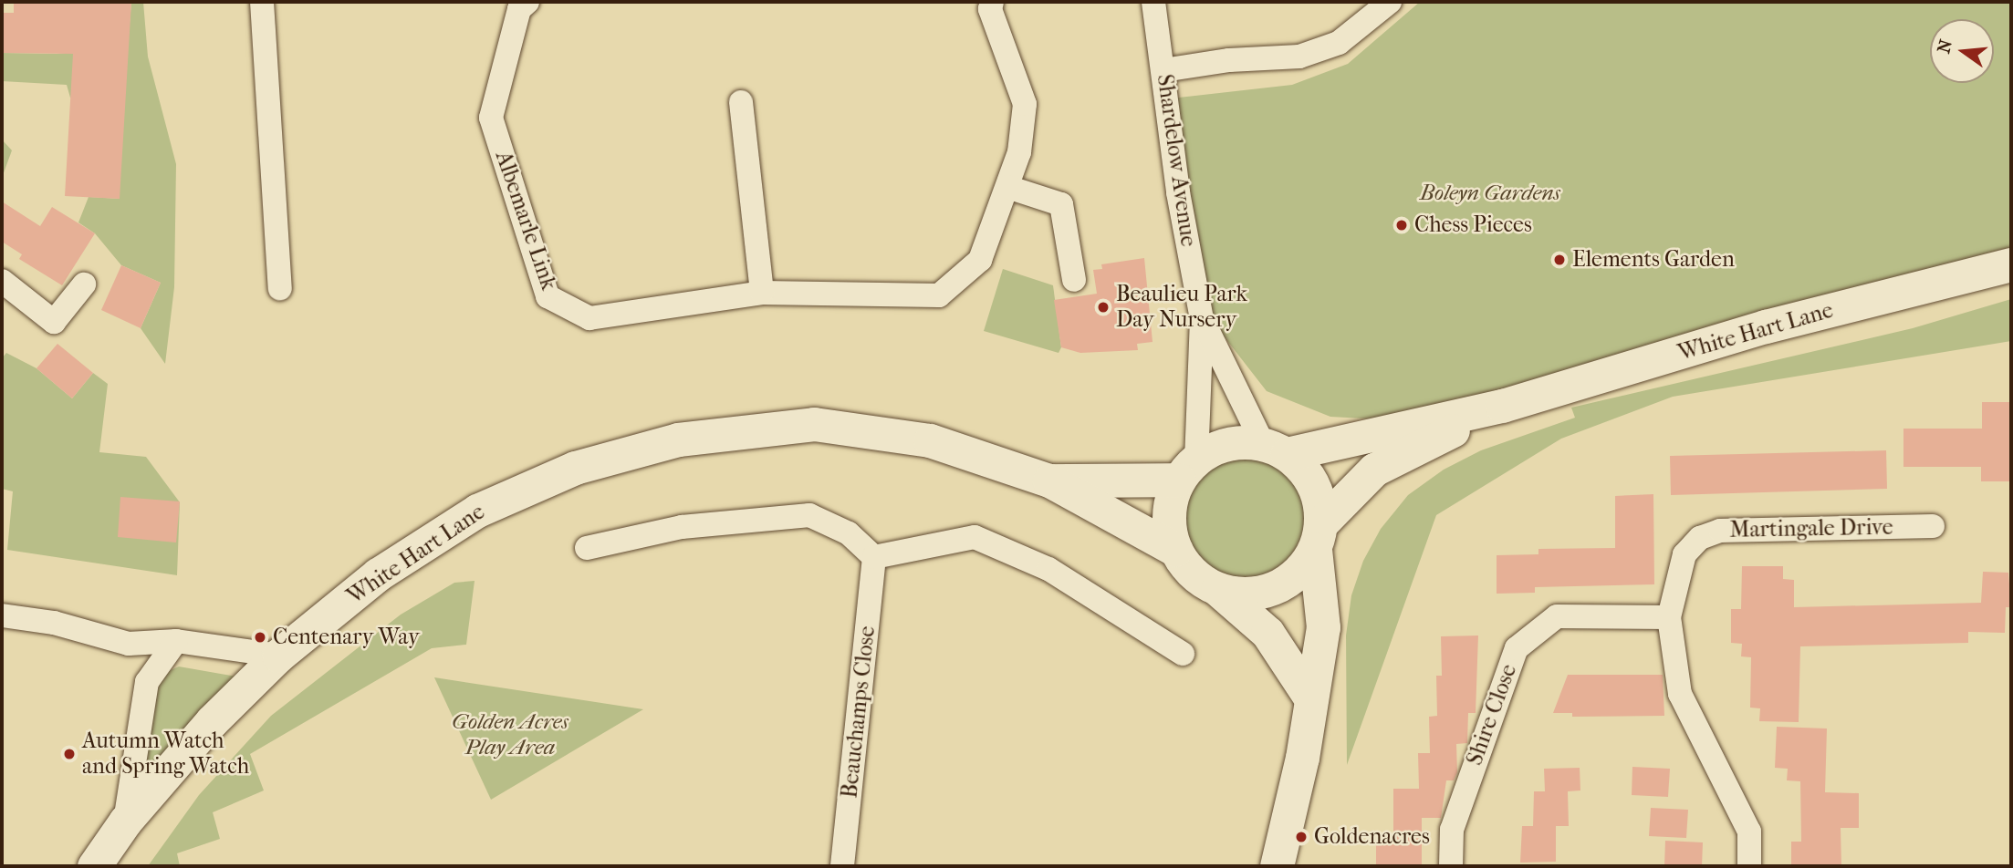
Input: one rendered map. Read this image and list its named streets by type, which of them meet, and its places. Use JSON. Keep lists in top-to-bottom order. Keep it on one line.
{"streets":{"street":["Shardelow Avenue","Albemarle Link","White Hart Lane","Martingale Drive","Beauchamps Close","Shire Close"]},"crossings":[["Shardelow Avenue","White Hart Lane"],["Martingale Drive","Shire Close"]],"parks":["Boleyn Gardens","Golden Acres Play Area"],"places":["Chess Pieces","Elements Garden","Beaulieu Park Day Nursery","Centenary Way","Autumn Watch and Spring Watch","Goldenacres"],"north":"left"}
